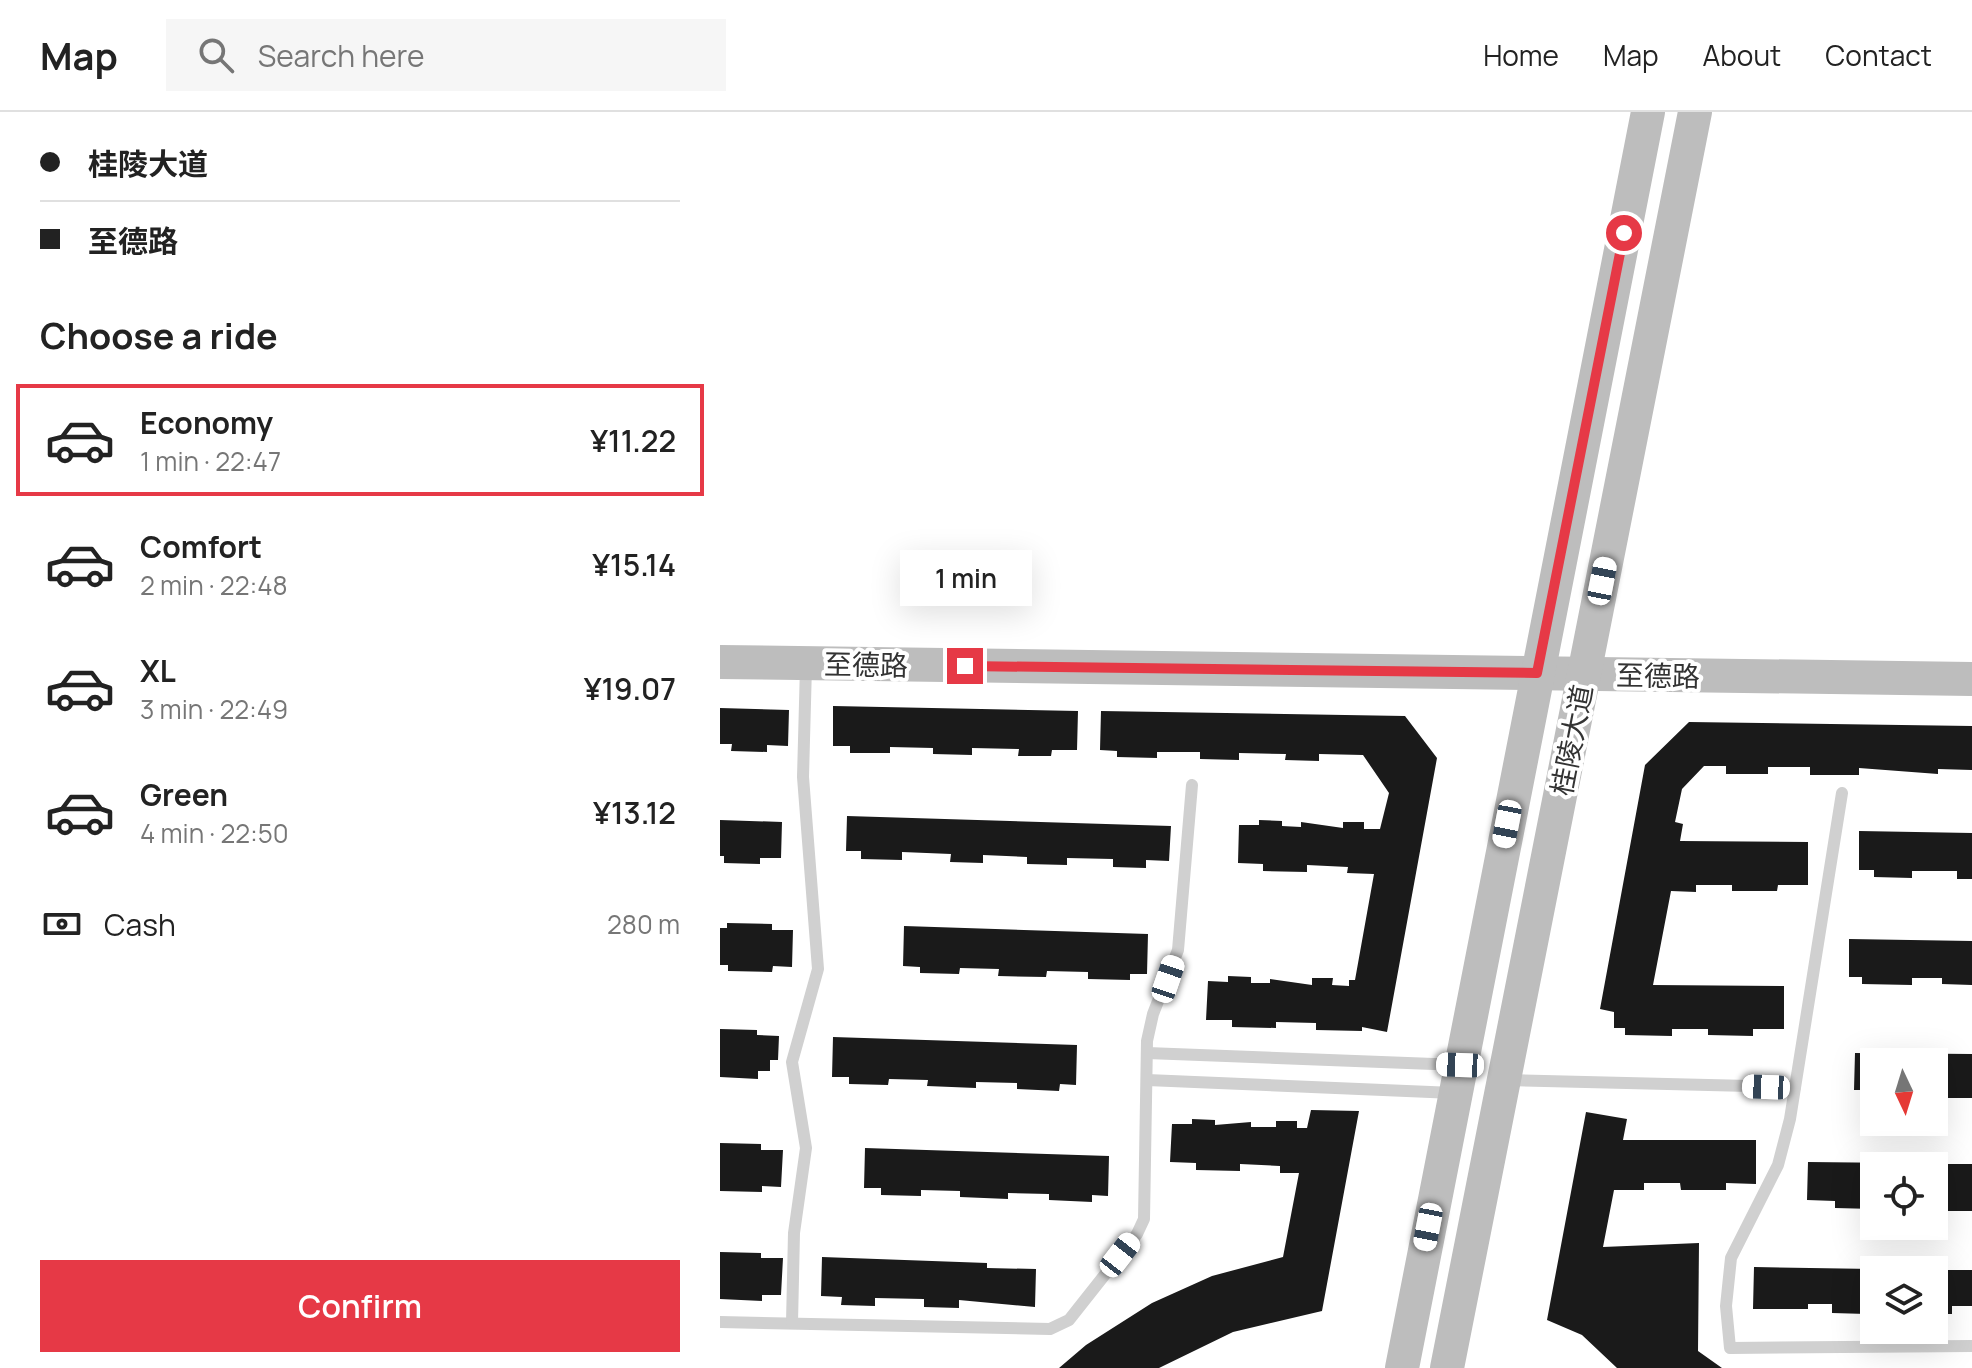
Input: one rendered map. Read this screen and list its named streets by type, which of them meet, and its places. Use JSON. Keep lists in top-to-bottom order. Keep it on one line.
{"streets":{"main road":["至德路","桂陵大道"]},"crossings":[["至德路","桂陵大道"]],"north":"bottom","page":{"header":"Map","search":"Search here","nav":["Home","Map","About","Contact"],"banner":["桂陵大道","至德路"],"heading":"Choose a ride","list":[{"name":"Economy","note":"1 min · 22:47","value":"¥11.22"},{"name":"Comfort","note":"2 min · 22:48","value":"¥15.14"},{"name":"XL","note":"3 min · 22:49","value":"¥19.07"},{"name":"Green","note":"4 min · 22:50","value":"¥13.12"}],"bubble":"1 min","pay":["Cash","280 m"],"buttons":"Confirm"}}
